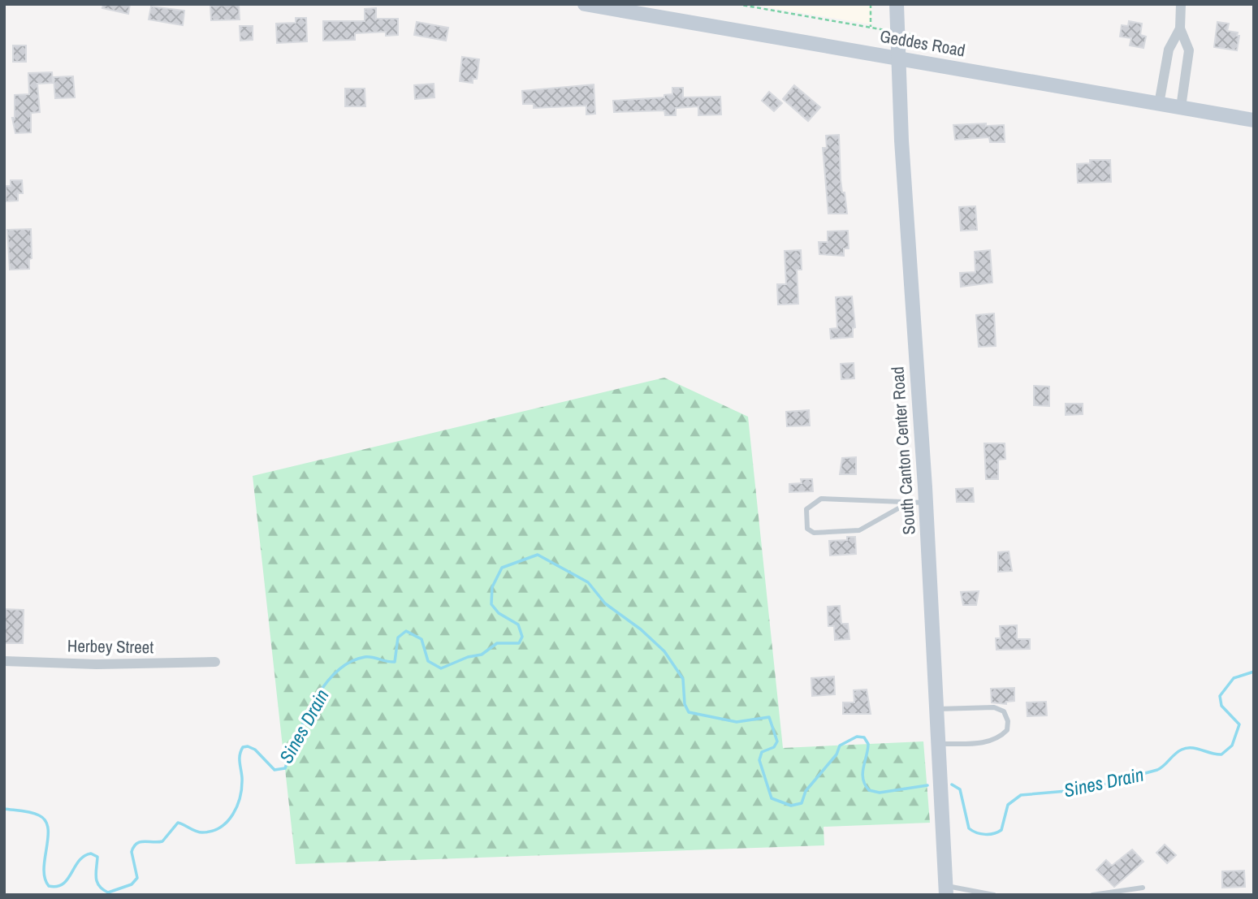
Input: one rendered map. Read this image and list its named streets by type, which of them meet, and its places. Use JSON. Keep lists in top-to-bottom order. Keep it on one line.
{"streets":{"main road":["Geddes Road","South Canton Center Road"],"street":["Herbey Street"]},"crossings":[["Geddes Road","South Canton Center Road"]],"water":["Sines Drain"]}
